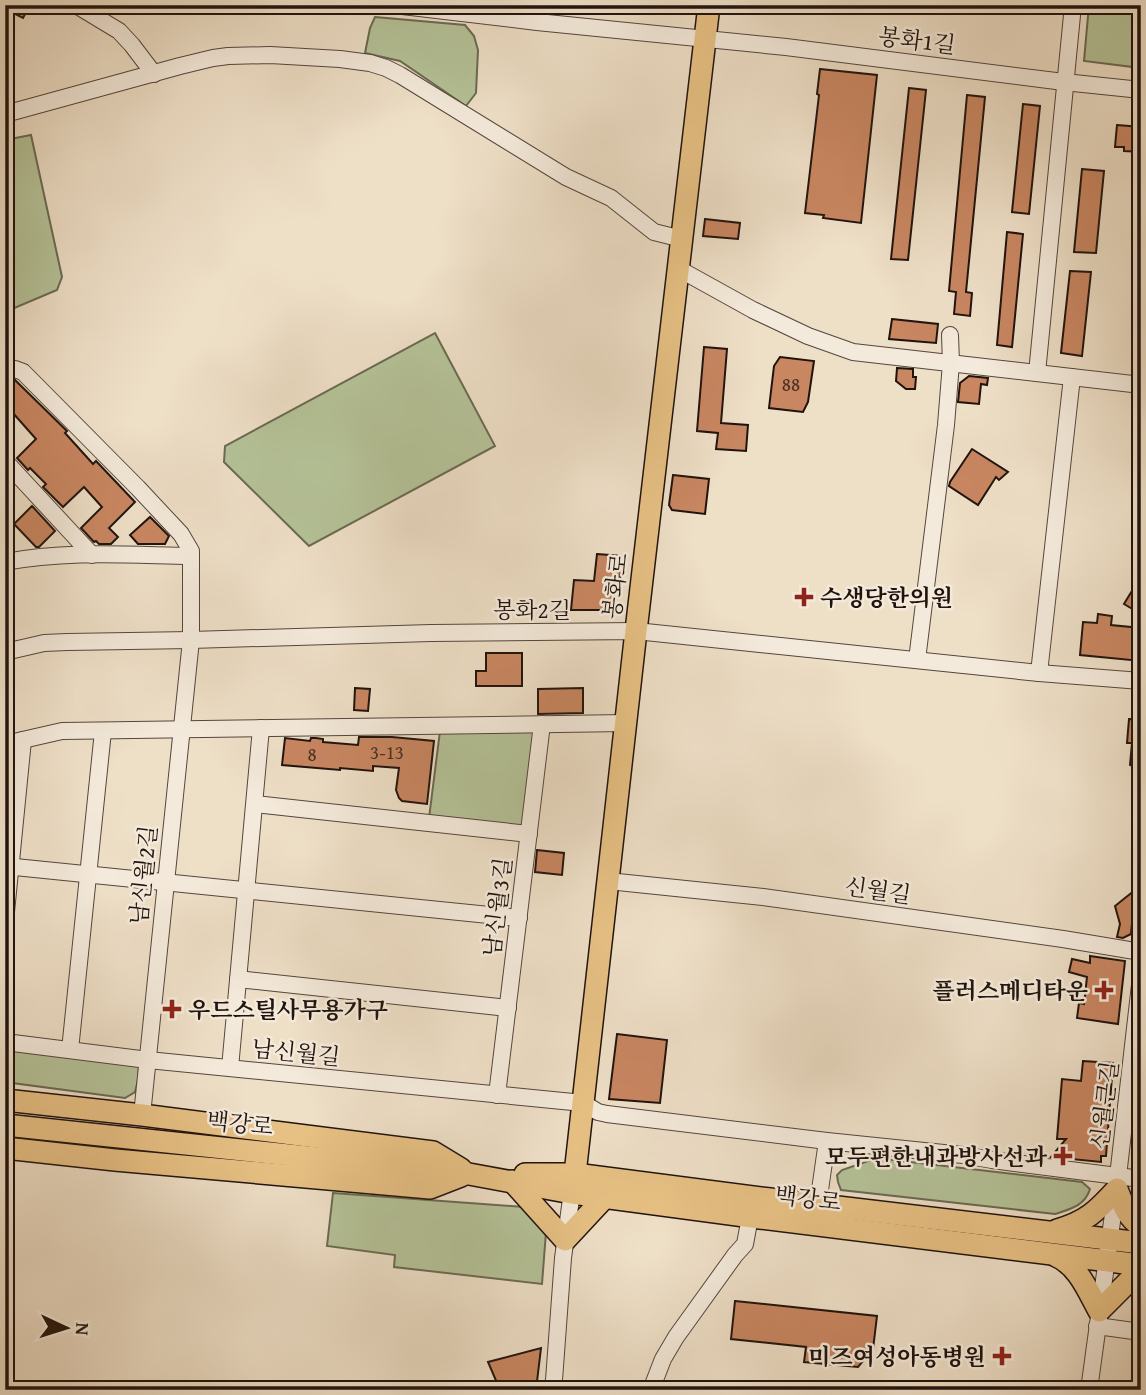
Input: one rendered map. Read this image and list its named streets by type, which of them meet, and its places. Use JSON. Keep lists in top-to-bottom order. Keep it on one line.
{"streets":{"main road":["봉화로","백강로"],"street":["봉화1길","봉화2길","남신월2길","신월길","남신월3길","남신월길","신월큰길"]},"crossings":[["봉화1길","봉화로"],["봉화로","봉화2길"],["봉화로","신월길"],["봉화로","남신월길"],["봉화로","백강로"],["봉화2길","남신월2길"],["남신월2길","남신월길"],["남신월3길","남신월길"],["남신월길","신월큰길"],["신월큰길","백강로"]],"places":{"health":["수생당한의원","플러스메디타운","우드스틸사무용가구","모두편한내과방사선과","미즈여성아동병원"]},"house_numbers":["88","3-13","8"],"north":"right"}
